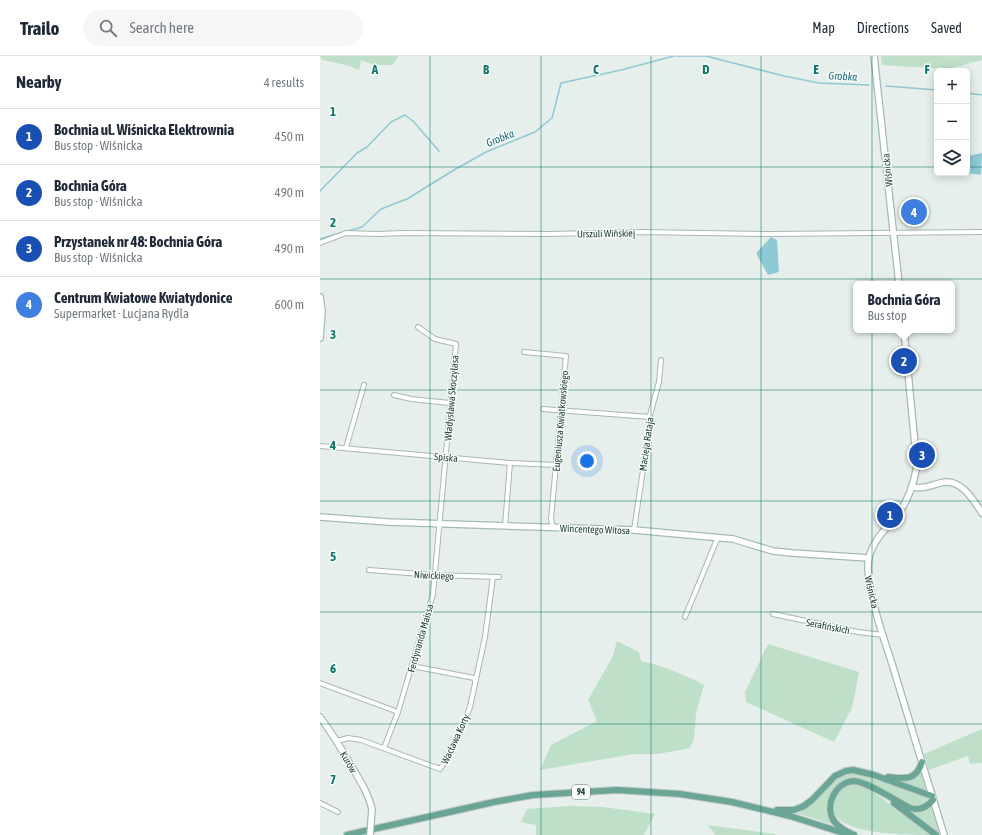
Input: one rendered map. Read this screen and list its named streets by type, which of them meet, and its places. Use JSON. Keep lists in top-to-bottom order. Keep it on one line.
{"streets":{"main road":["94"],"street":["Wiśnicka","Urszuli Wińskiej","Władysława Skoczylasa","Eugeniusza Kwiatkowskiego","Macieja Rataja","Spiska","Wincentego Witosa","Niwickiego","Serafińskich","Ferdynanda Maissa","Wacława Korty","Kurów"]},"crossings":[["Wiśnicka","Urszuli Wińskiej"],["Wiśnicka","Wincentego Witosa"],["Wiśnicka","Serafińskich"],["Władysława Skoczylasa","Spiska"],["Władysława Skoczylasa","Wincentego Witosa"],["Władysława Skoczylasa","Ferdynanda Maissa"],["Eugeniusza Kwiatkowskiego","Spiska"],["Eugeniusza Kwiatkowskiego","Wincentego Witosa"],["Macieja Rataja","Wincentego Witosa"],["Wincentego Witosa","Ferdynanda Maissa"],["Niwickiego","Ferdynanda Maissa"],["Niwickiego","Wacława Korty"],["Ferdynanda Maissa","Wacława Korty"],["Wacława Korty","Kurów"]],"water":["Grobka"],"page":{"header":"Trailo","search":"Search here","nav":["Map","Directions","Saved"],"heading":["Nearby","4 results"],"map_buttons":["+","−"],"list":[{"mark":"1","name":"Bochnia ul. Wiśnicka Elektrownia","note":"Bus stop · Wiśnicka","value":"450 m"},{"mark":"2","name":"Bochnia Góra","note":"Bus stop · Wiśnicka","value":"490 m"},{"mark":"3","name":"Przystanek nr 48: Bochnia Góra","note":"Bus stop · Wiśnicka","value":"490 m"},{"mark":"4","name":"Centrum Kwiatowe Kwiatydonice","note":"Supermarket · Lucjana Rydla","value":"600 m"}],"pins":["4","2","3","1"],"popup":["Bochnia Góra","Bus stop"]},"grid":{"columns":["A","B","C","D","E","F"],"rows":["1","2","3","4","5","6","7"]}}
